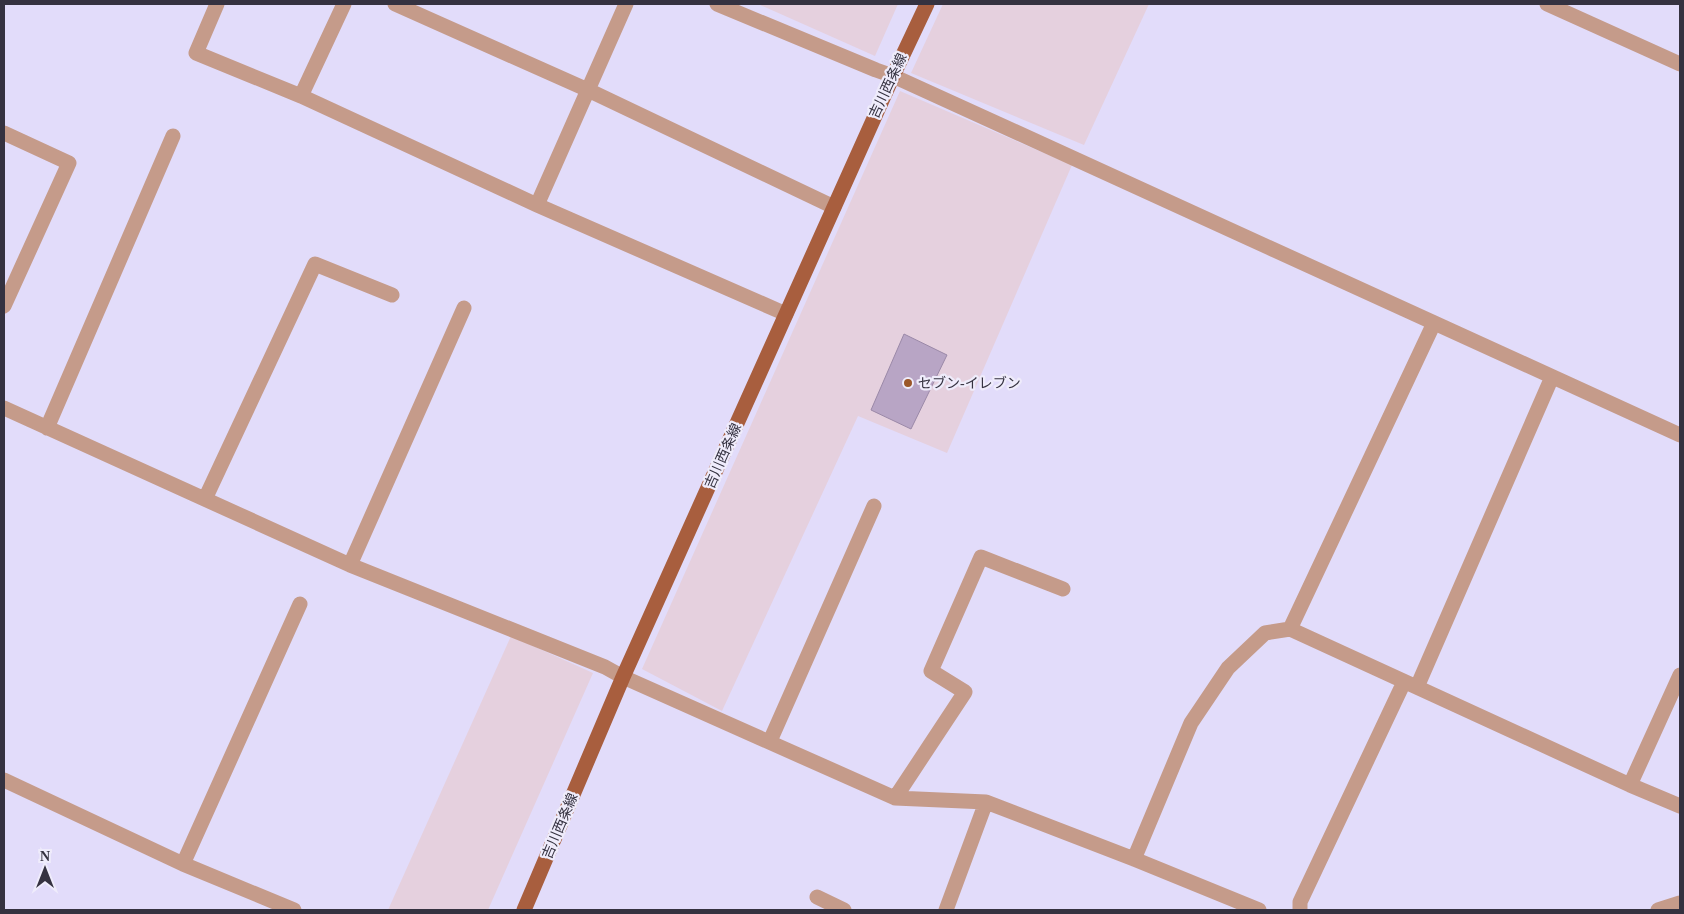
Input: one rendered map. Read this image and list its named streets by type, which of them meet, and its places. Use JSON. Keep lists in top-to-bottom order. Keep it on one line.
{"streets":{"main road":["吉川西条線"]},"places":["セブン-イレブン"],"north":"top"}
